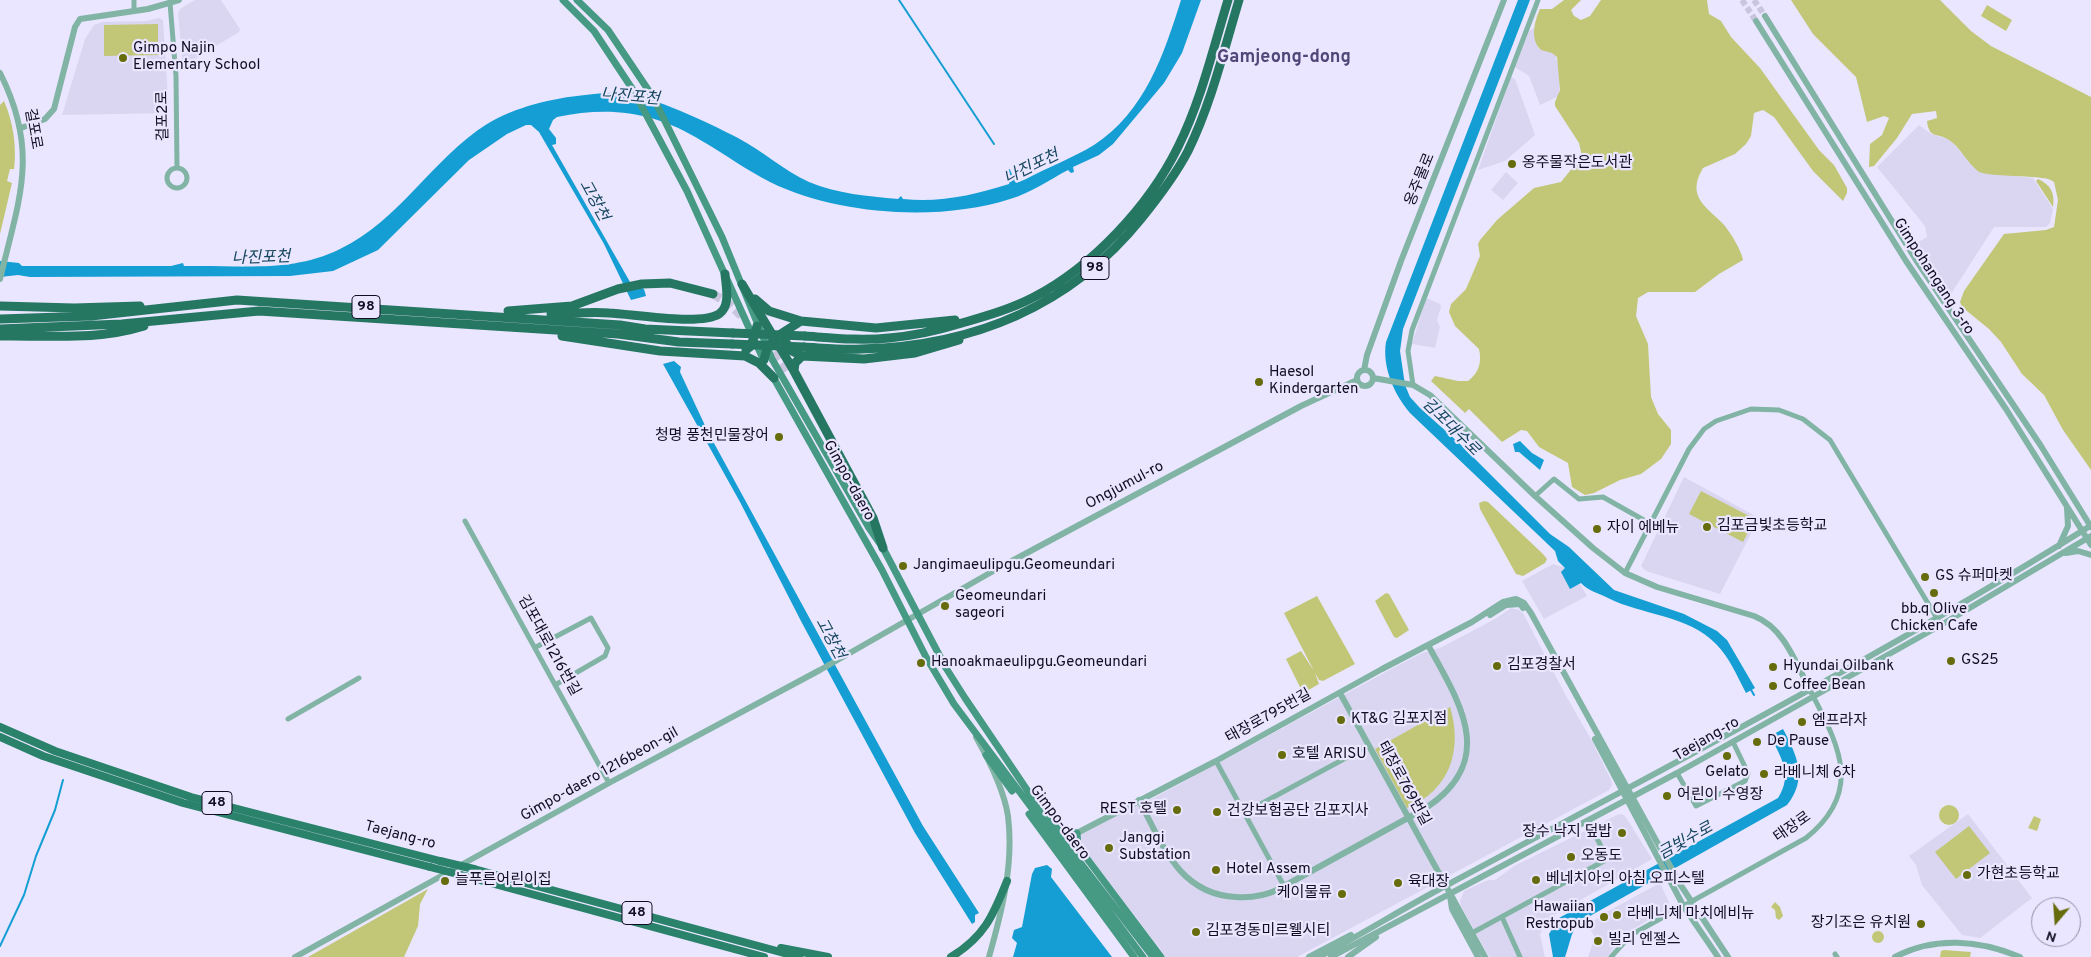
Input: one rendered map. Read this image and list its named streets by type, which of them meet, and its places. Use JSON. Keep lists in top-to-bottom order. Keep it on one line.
{"streets":{"highway":["98"],"main road":["Gimpo-daero","Taejang-ro","48"],"street":["걸포2로","걸포로","옹주물로","Gimpohangang 3-ro","Ongjumul-ro","김포대로1216번길","태장로795번길","Gimpo-daero 1216beon-gil","태장로769번길","태장로"]},"crossings":[["옹주물로","Ongjumul-ro"],["Gimpohangang 3-ro","Taejang-ro"],["Gimpo-daero","Ongjumul-ro"],["Gimpo-daero","Gimpo-daero 1216beon-gil"],["Ongjumul-ro","Gimpo-daero 1216beon-gil"],["김포대로1216번길","Gimpo-daero 1216beon-gil"],["태장로795번길","Taejang-ro"],["태장로795번길","태장로769번길"],["Taejang-ro","태장로769번길"],["Taejang-ro","태장로"]],"districts":["Gamjeong-dong"],"water":["나진포천","고창천","김포대수로","금빛수로"],"places":["Gimpo Najin Elementary School","옹주물작은도서관","Haesol Kindergarten","청명 풍천민물장어","김포금빛초등학교","자이 에베뉴","Jangimaeulipgu.Geomeundari","GS 슈퍼마켓","bb.q Olive Chicken Cafe","Geomeundari sageori","GS25","Hanoakmaeulipgu.Geomeundari","김포경찰서","Hyundai Oilbank","Coffee Bean","KT&G 김포지점","엠프라자","De Pause","호텔 ARISU","Gelato","라베니체 6차","어린이 수영장","REST 호텔","건강보험공단 김포지사","장수 낙지 덮밥","Janggi Substation","오동도","Hotel Assem","가현초등학교","베네치아의 아침 오피스텔","늘푸른어린이집","육대장","케이물류","라베니체 마치에비뉴","Hawaiian Restropub","장기조은 유치원","김포경동미르웰시티","빌리 엔젤스"],"north":"bottom"}
